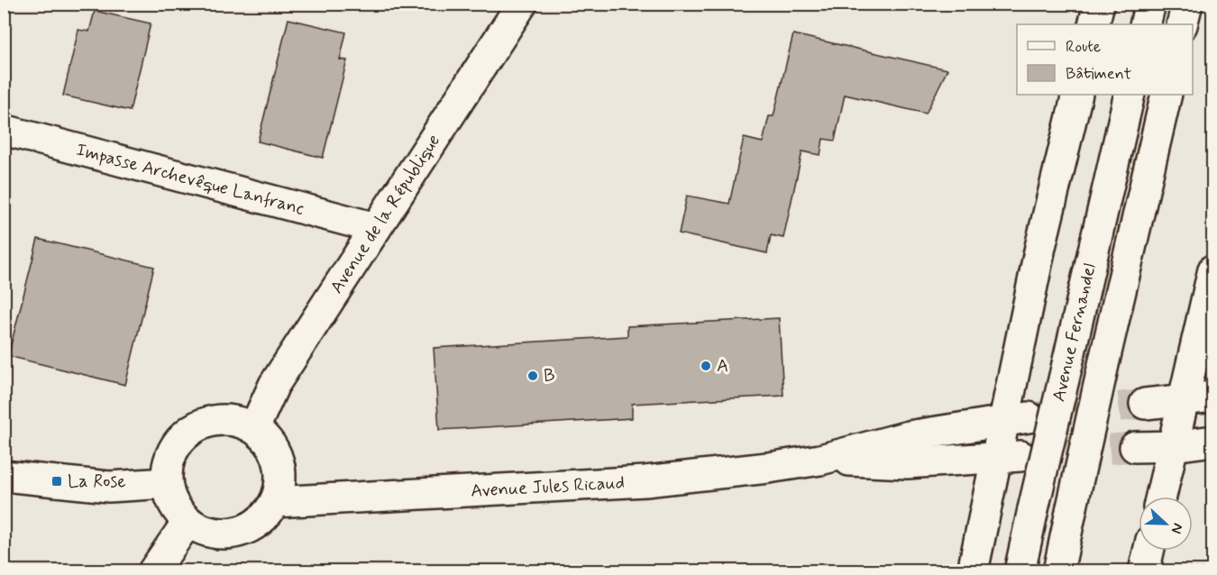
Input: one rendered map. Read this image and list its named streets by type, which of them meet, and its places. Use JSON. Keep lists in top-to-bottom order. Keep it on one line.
{"streets":{"street":["Impasse Archevêque Lanfranc","Avenue de la République","Avenue Fernandel","Avenue Jules Ricaud"]},"crossings":[["Impasse Archevêque Lanfranc","Avenue de la République"],["Avenue de la République","Avenue Jules Ricaud"]],"places":{"other":["A","B"],"transit":["La Rose"]},"legend":["Route","Bâtiment"],"north":"right"}
